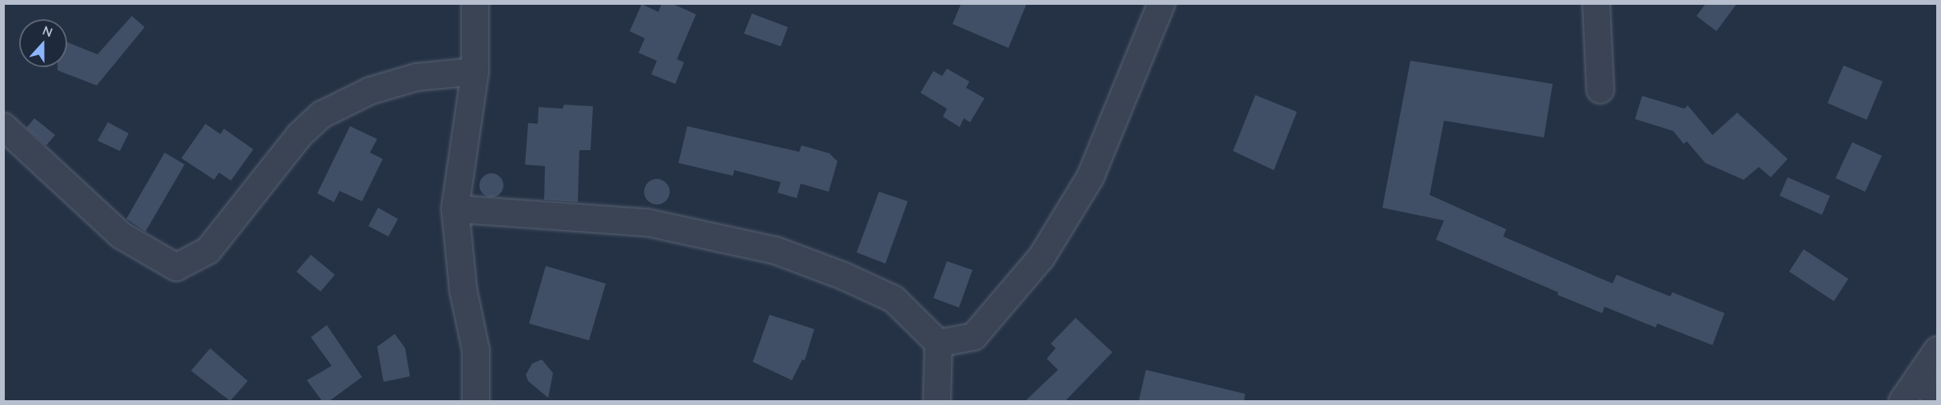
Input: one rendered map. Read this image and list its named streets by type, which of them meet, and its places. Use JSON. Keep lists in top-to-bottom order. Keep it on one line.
{"north":"top"}
